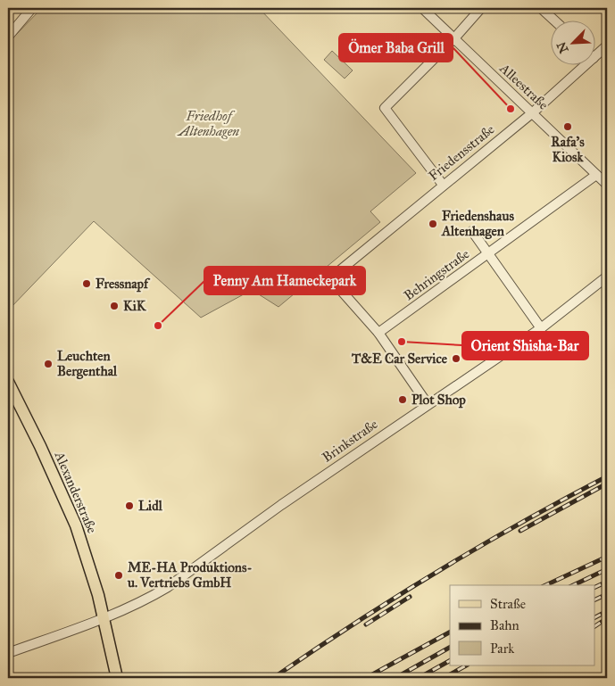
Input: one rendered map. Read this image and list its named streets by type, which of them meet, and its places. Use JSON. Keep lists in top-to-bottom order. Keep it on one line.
{"streets":{"main road":["Alexanderstraße"],"street":["Alleestraße","Friedensstraße","Behringstraße","Brinkstraße"]},"crossings":[["Alleestraße","Friedensstraße"],["Alleestraße","Behringstraße"],["Friedensstraße","Behringstraße"],["Brinkstraße","Alexanderstraße"]],"parks":["Friedhof Altenhagen"],"places":["Ömer Baba Grill","Rafa's Kiosk","Friedenshaus Altenhagen","Fressnapf","KiK","Penny Am Hameckepark","Orient Shisha-Bar","T&E Car Service","Leuchten Bergenthal","Plot Shop","Lidl","ME-HA Produktions- u. Vertriebs GmbH"],"legend":["Straße","Bahn","Park"],"north":"bottom left"}
